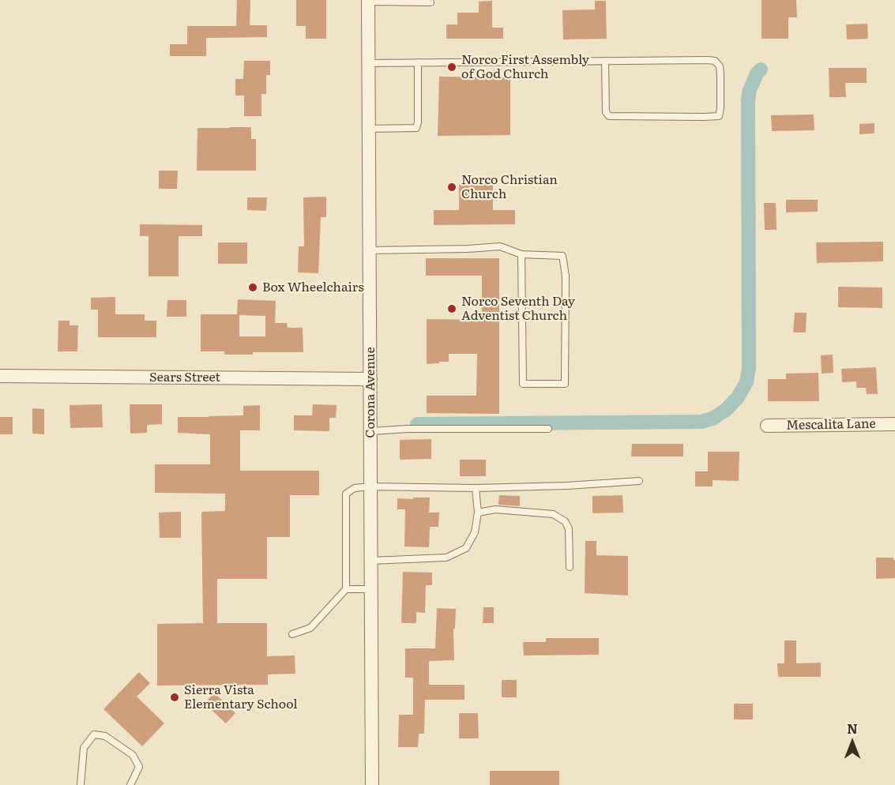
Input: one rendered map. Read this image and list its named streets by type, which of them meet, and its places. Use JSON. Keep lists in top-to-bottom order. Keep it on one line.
{"streets":{"street":["Sears Street","Corona Avenue","Mescalita Lane"]},"crossings":[["Sears Street","Corona Avenue"]],"places":["Norco First Assembly of God Church","Norco Christian Church","Box Wheelchairs","Norco Seventh Day Adventist Church","Sierra Vista Elementary School"],"north":"top"}
